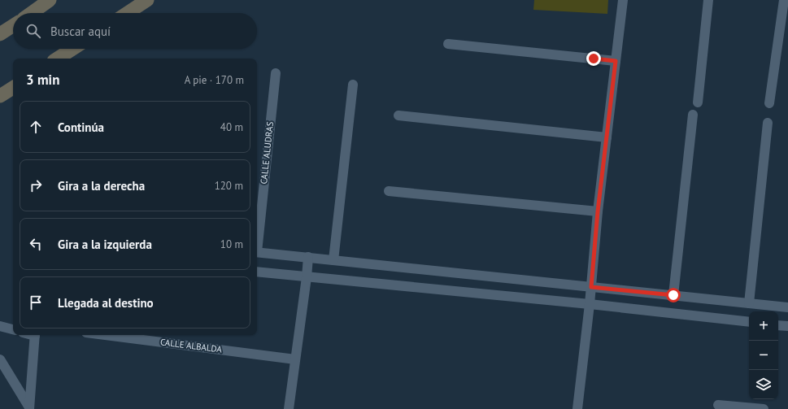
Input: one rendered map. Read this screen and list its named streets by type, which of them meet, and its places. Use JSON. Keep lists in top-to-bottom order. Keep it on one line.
{"streets":{"street":["CALLE ALUDRAS","CALLE ALBALDA"]},"page":{"search":"Buscar aquí","heading":["3 min","A pie · 170 m"],"list":[["Continúa","40 m"],["Gira a la derecha","120 m"],["Gira a la izquierda","10 m"],"Llegada al destino"],"map_buttons":["+","−"]}}
